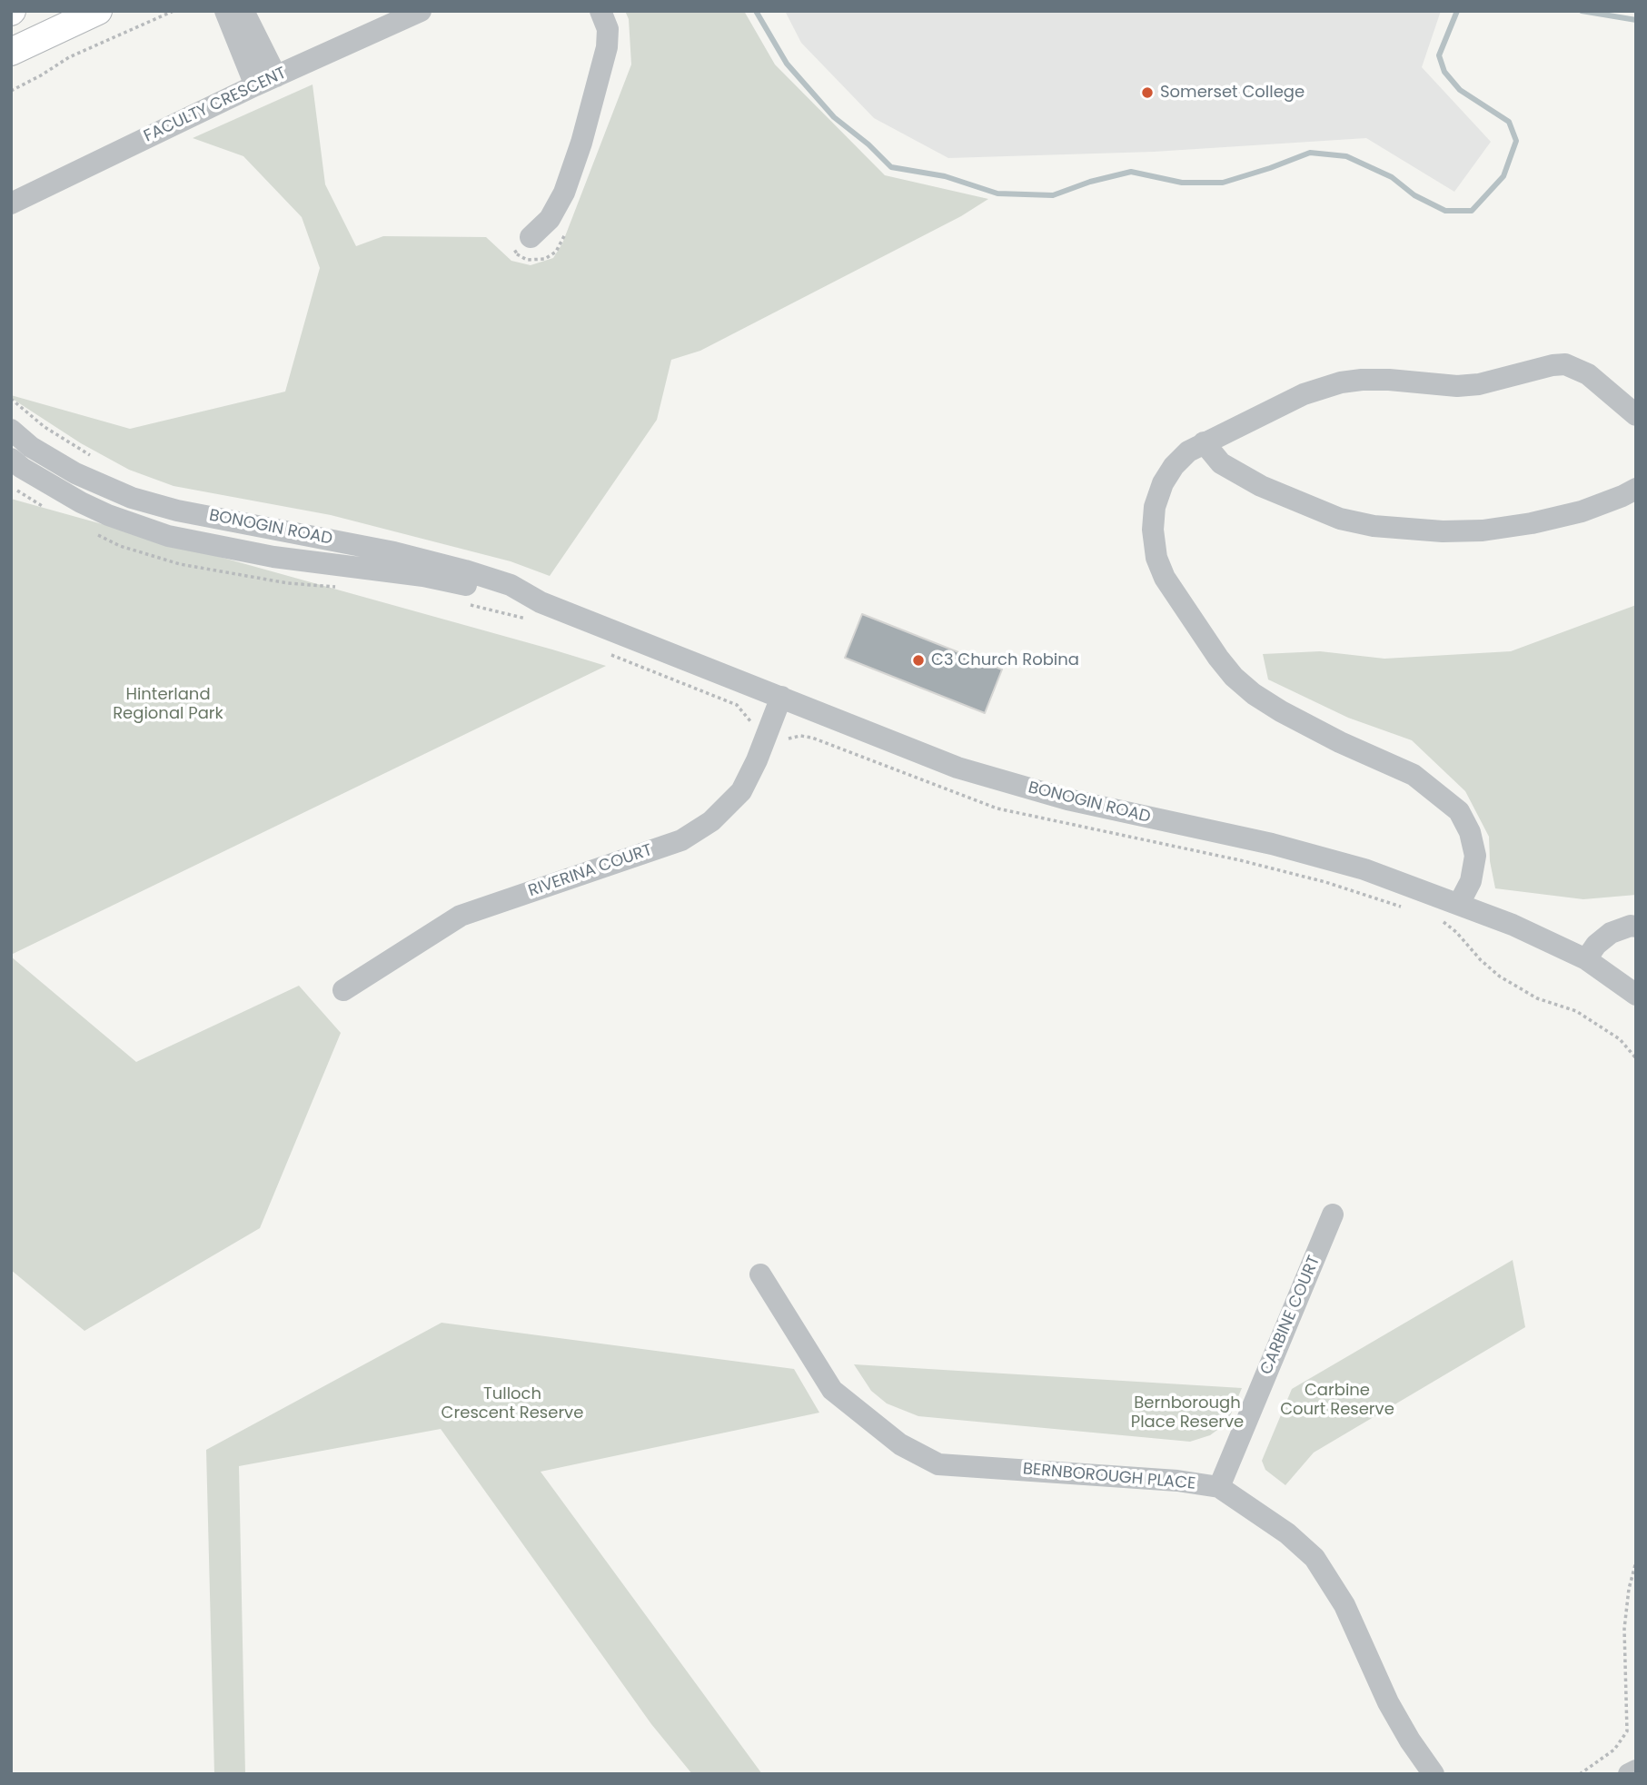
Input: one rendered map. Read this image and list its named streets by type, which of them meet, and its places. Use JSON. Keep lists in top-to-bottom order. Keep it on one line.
{"streets":{"street":["FACULTY CRESCENT","BONOGIN ROAD","RIVERINA COURT","CARBINE COURT","BERNBOROUGH PLACE"]},"crossings":[["BONOGIN ROAD","RIVERINA COURT"],["CARBINE COURT","BERNBOROUGH PLACE"]],"parks":["Hinterland Regional Park","Carbine Court Reserve","Tulloch Crescent Reserve","Bernborough Place Reserve"],"places":["Somerset College","C3 Church Robina"]}
